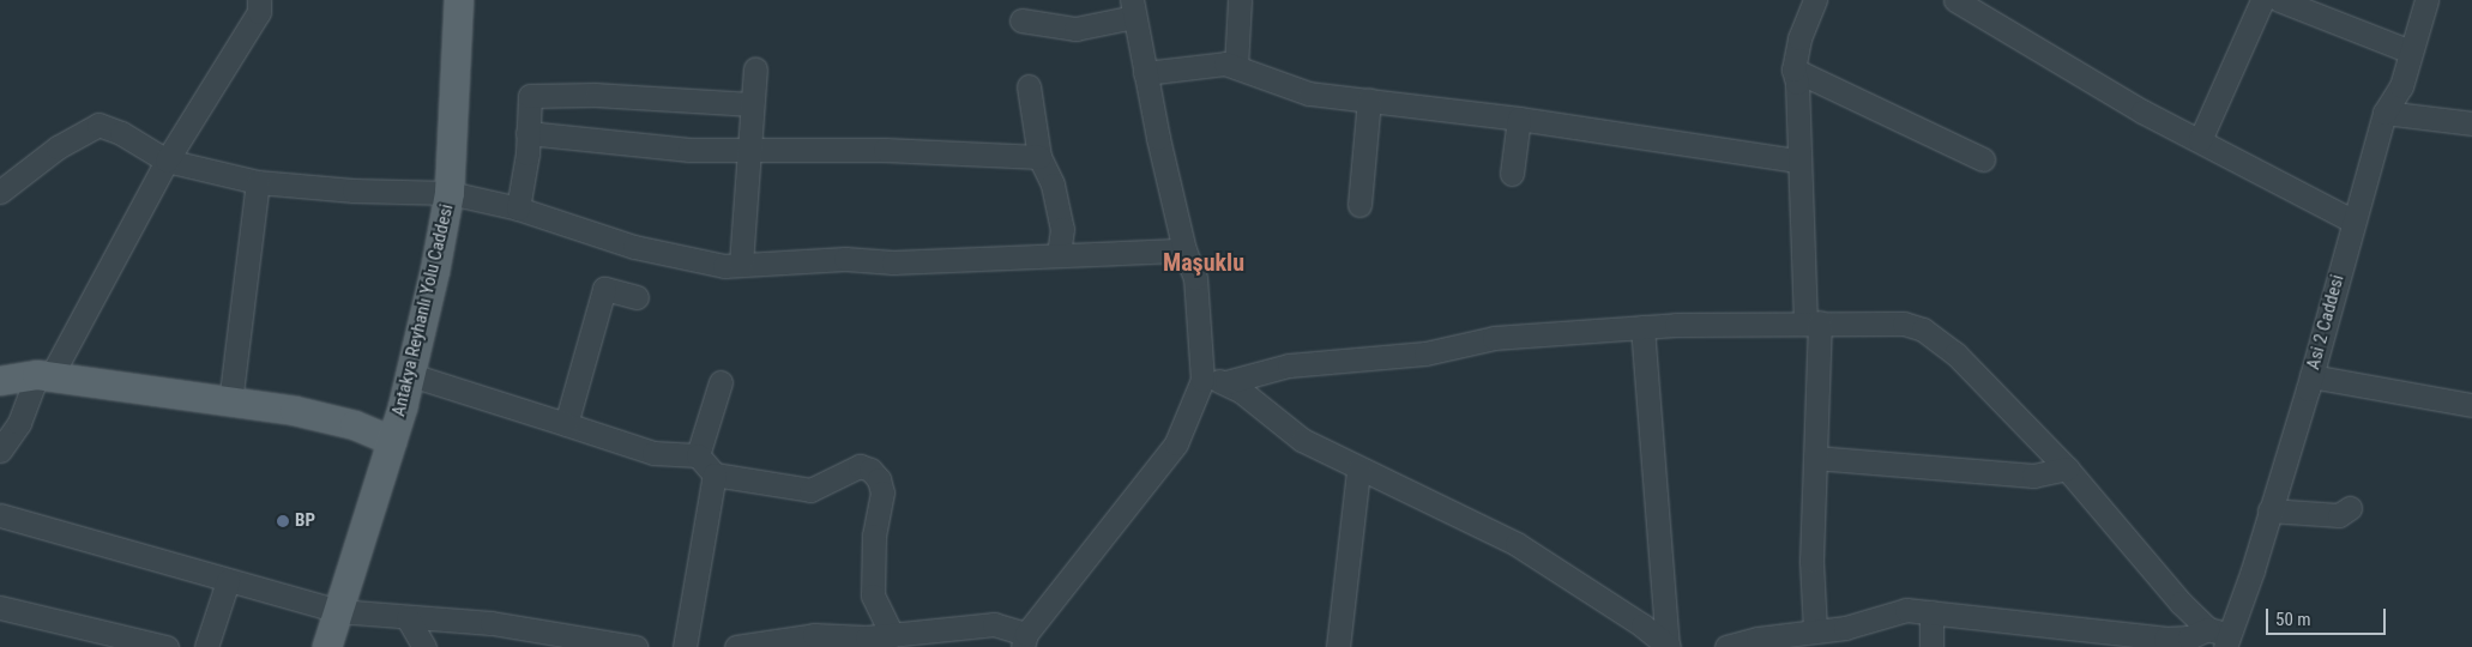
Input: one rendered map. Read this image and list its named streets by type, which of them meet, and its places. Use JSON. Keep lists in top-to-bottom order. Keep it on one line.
{"streets":{"main road":["Antakya Reyhanlı Yolu Caddesi"],"street":["Asi 2 Caddesi"]},"districts":["Maşuklu"],"places":["BP"],"scale_bar":"50 m"}
